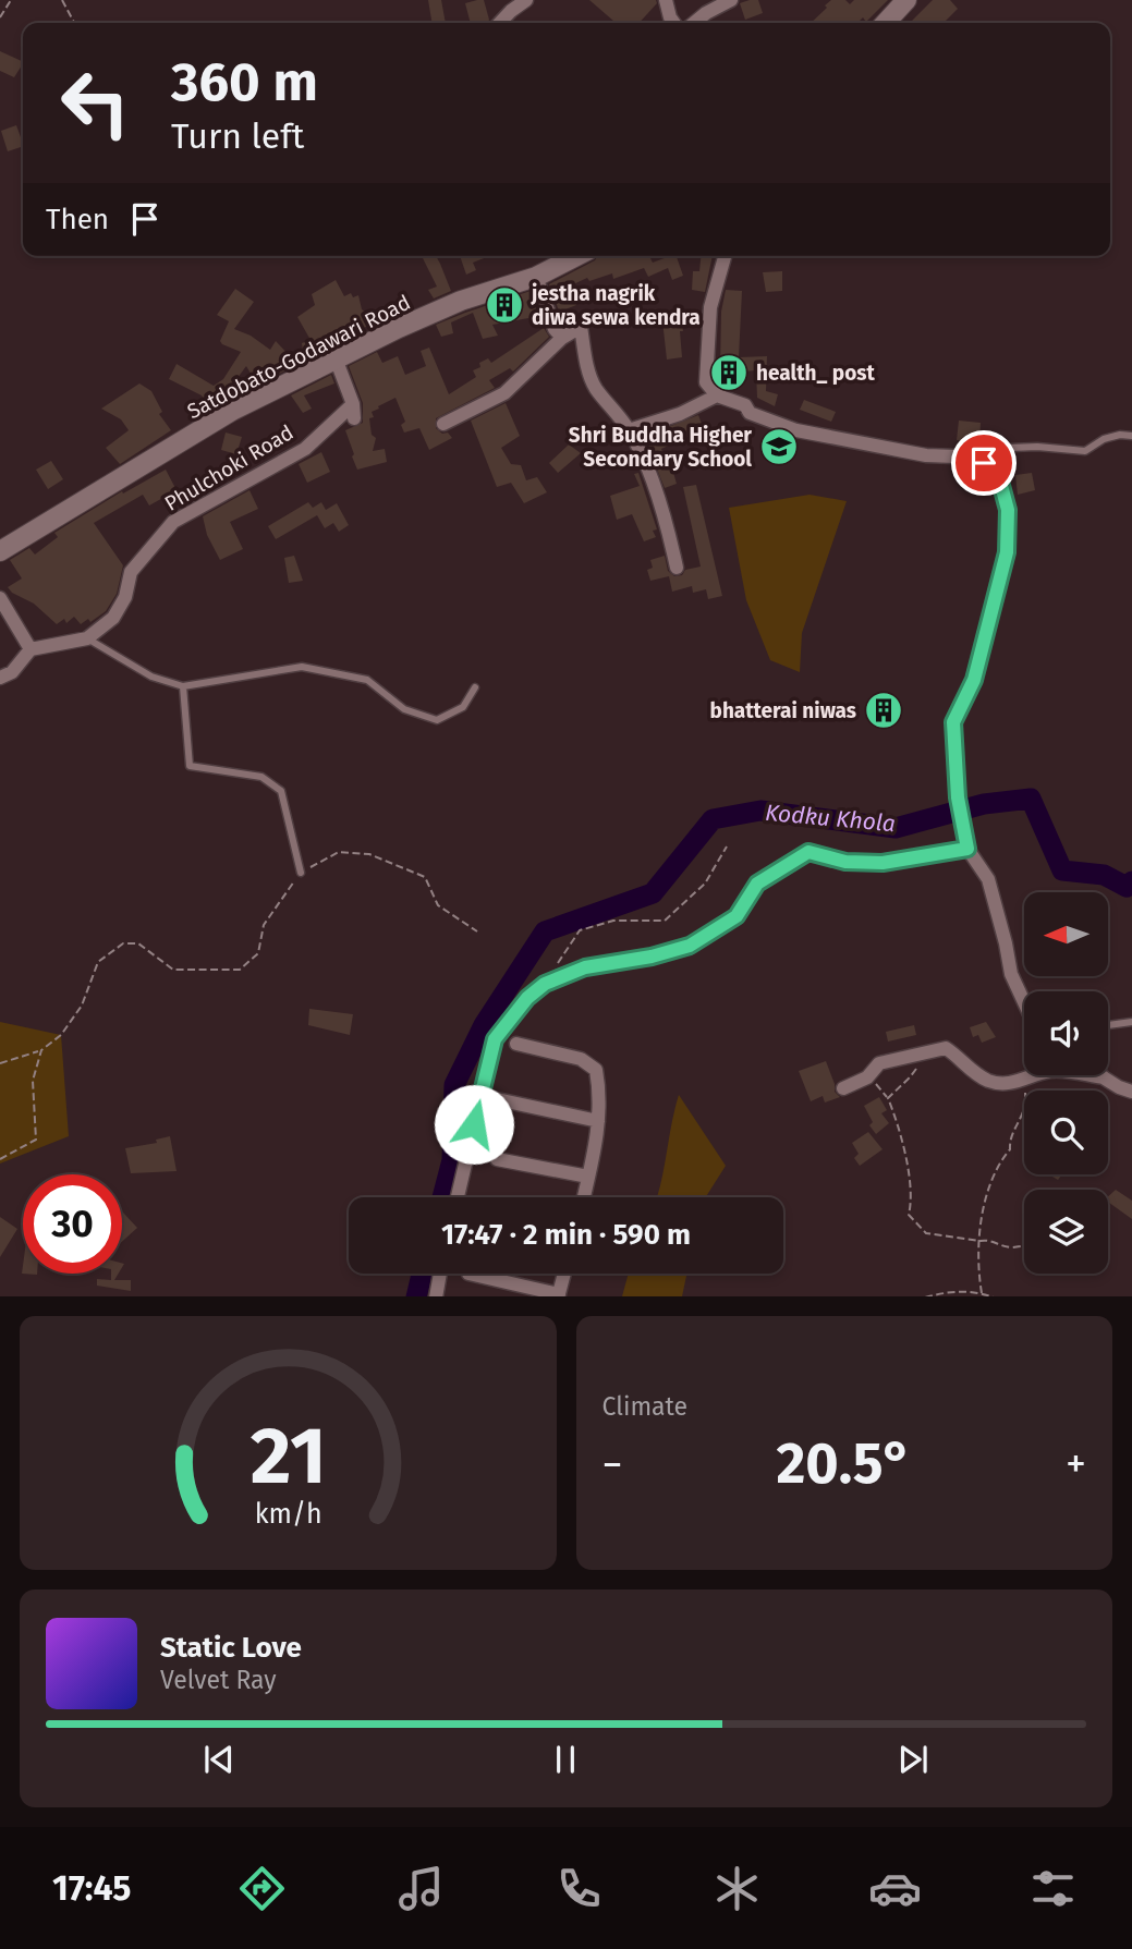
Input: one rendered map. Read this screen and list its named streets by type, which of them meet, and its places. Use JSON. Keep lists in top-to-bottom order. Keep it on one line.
{"streets":{"street":["Satdobato-Godawari Road","Phulchoki Road"]},"crossings":[["Satdobato-Godawari Road","Phulchoki Road"]],"water":["Kodku Khola"],"places":{"building":["jestha nagrik diwa sewa kendra","health_ post","bhatterai niwas"],"school or university":["Shri Buddha Higher Secondary School"]},"north":"left","page":{"turn":["360 m","Turn left"],"then":"Then","limit":"30","trip":"17:47 · 2 min · 590 m","tile":"Climate","heat":["−","20.5°","+"],"song":["Static Love","Velvet Ray"],"tabs":"17:45","gauge":["21","km/h"]}}
